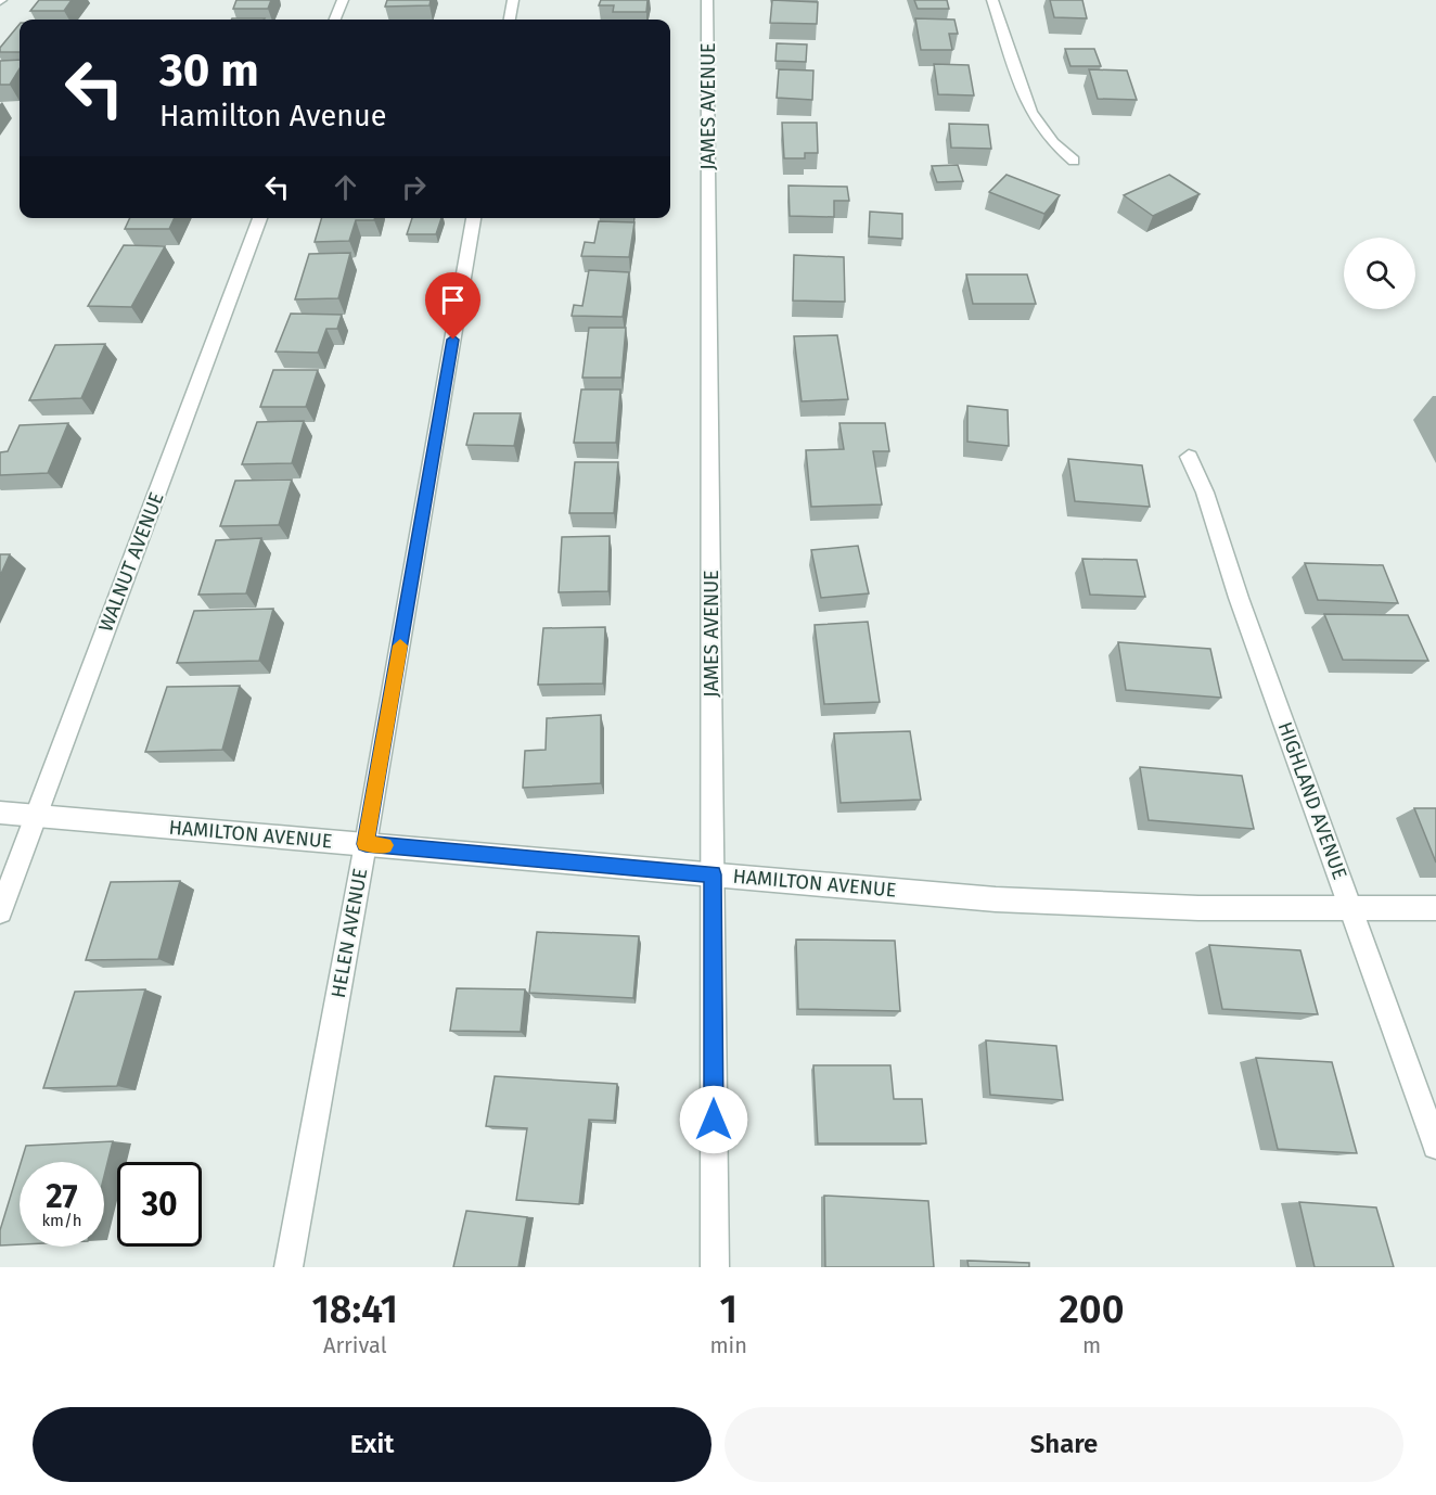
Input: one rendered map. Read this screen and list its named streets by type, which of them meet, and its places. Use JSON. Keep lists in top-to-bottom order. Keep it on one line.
{"streets":{"street":["JAMES AVENUE","WALNUT AVENUE","HIGHLAND AVENUE","HAMILTON AVENUE","HELEN AVENUE"]},"crossings":[["JAMES AVENUE","HAMILTON AVENUE"],["WALNUT AVENUE","HAMILTON AVENUE"],["HIGHLAND AVENUE","HAMILTON AVENUE"],["HAMILTON AVENUE","HELEN AVENUE"]],"page":{"turn":["30 m","Hamilton Avenue"],"speed":"27 km/h","limit":"30","eta":["18:41","Arrival","1","min","200","m"],"buttons":["Exit","Share"]}}
